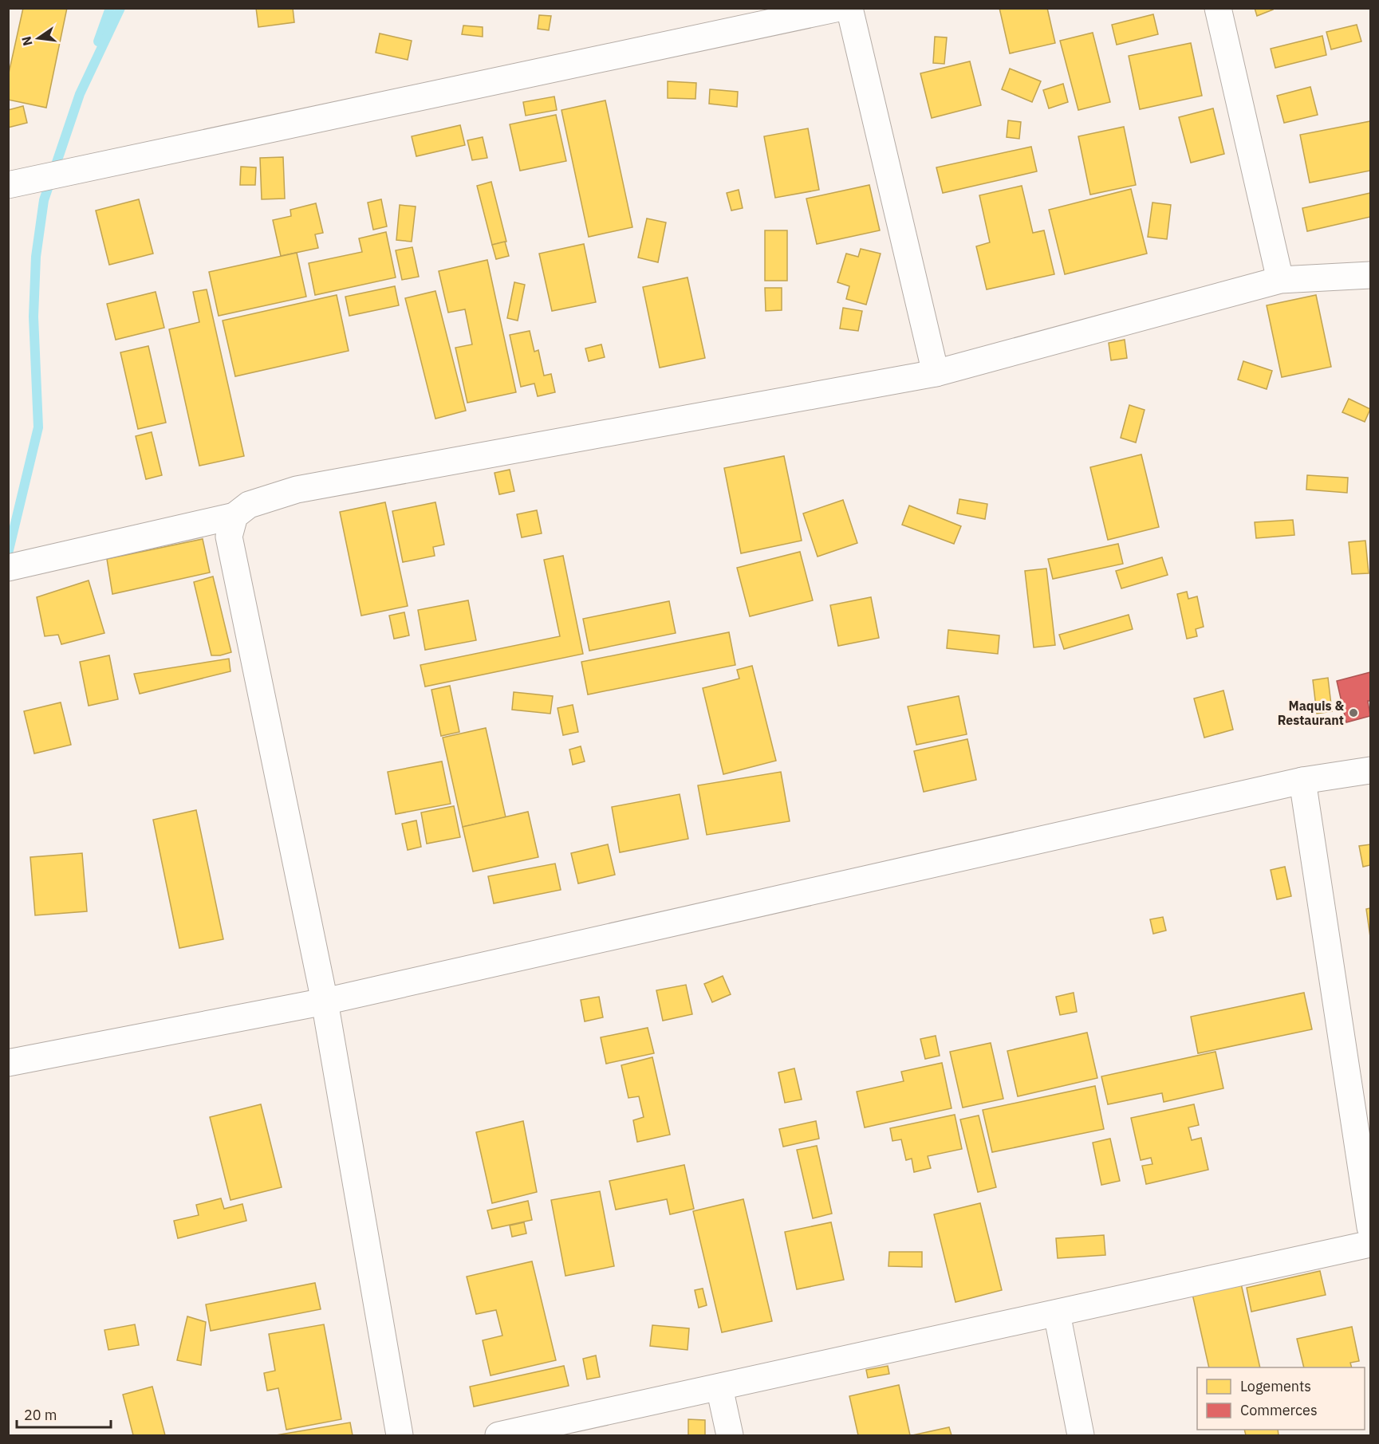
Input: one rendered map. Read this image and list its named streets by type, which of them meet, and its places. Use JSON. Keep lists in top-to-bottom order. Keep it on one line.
{"places":["Maquis & Restaurant"],"legend":["Logements","Commerces"],"scale_bar":"20 m","north":"left"}
